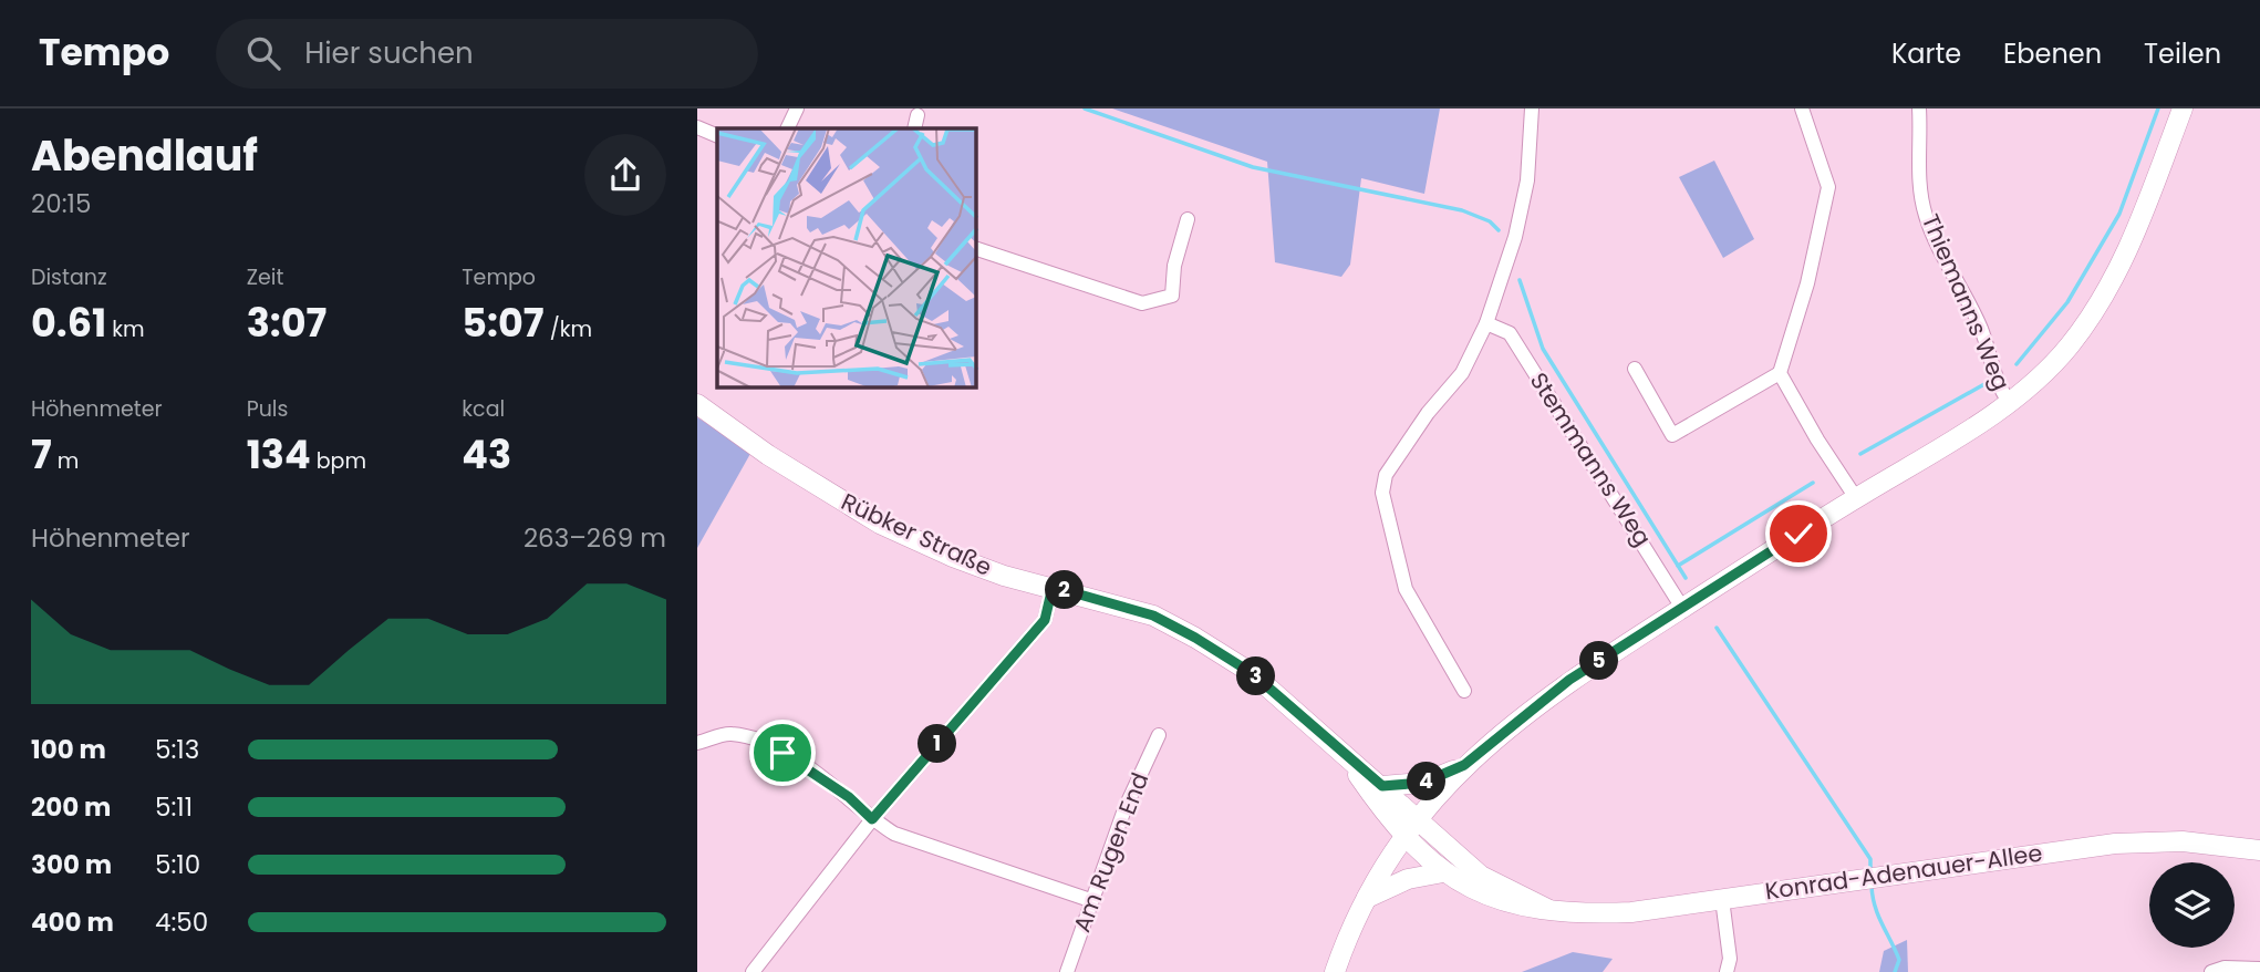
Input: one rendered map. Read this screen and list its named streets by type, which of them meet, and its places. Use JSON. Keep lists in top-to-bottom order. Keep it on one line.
{"streets":{"street":["Thiemanns Weg","Stemmanns Weg","Rübker Straße","Am Rugen End","Konrad-Adenauer-Allee"]},"crossings":[["Rübker Straße","Konrad-Adenauer-Allee"]],"page":{"header":"Tempo","search":"Hier suchen","nav":["Karte","Ebenen","Teilen"],"heading":["Abendlauf","20:15"],"stats":[["Distanz","0.61 km"],["Zeit","3:07"],["Tempo","5:07 /km"],["Höhenmeter","7 m"],["Puls","134 bpm"],["kcal","43"]],"chart":["Höhenmeter","263–269 m"],"pins":["2","5","3","1","4"],"list":[{"name":"100 m","note":"5:13"},{"name":"200 m","note":"5:11"},{"name":"300 m","note":"5:10"},{"name":"400 m","note":"4:50"}]}}
